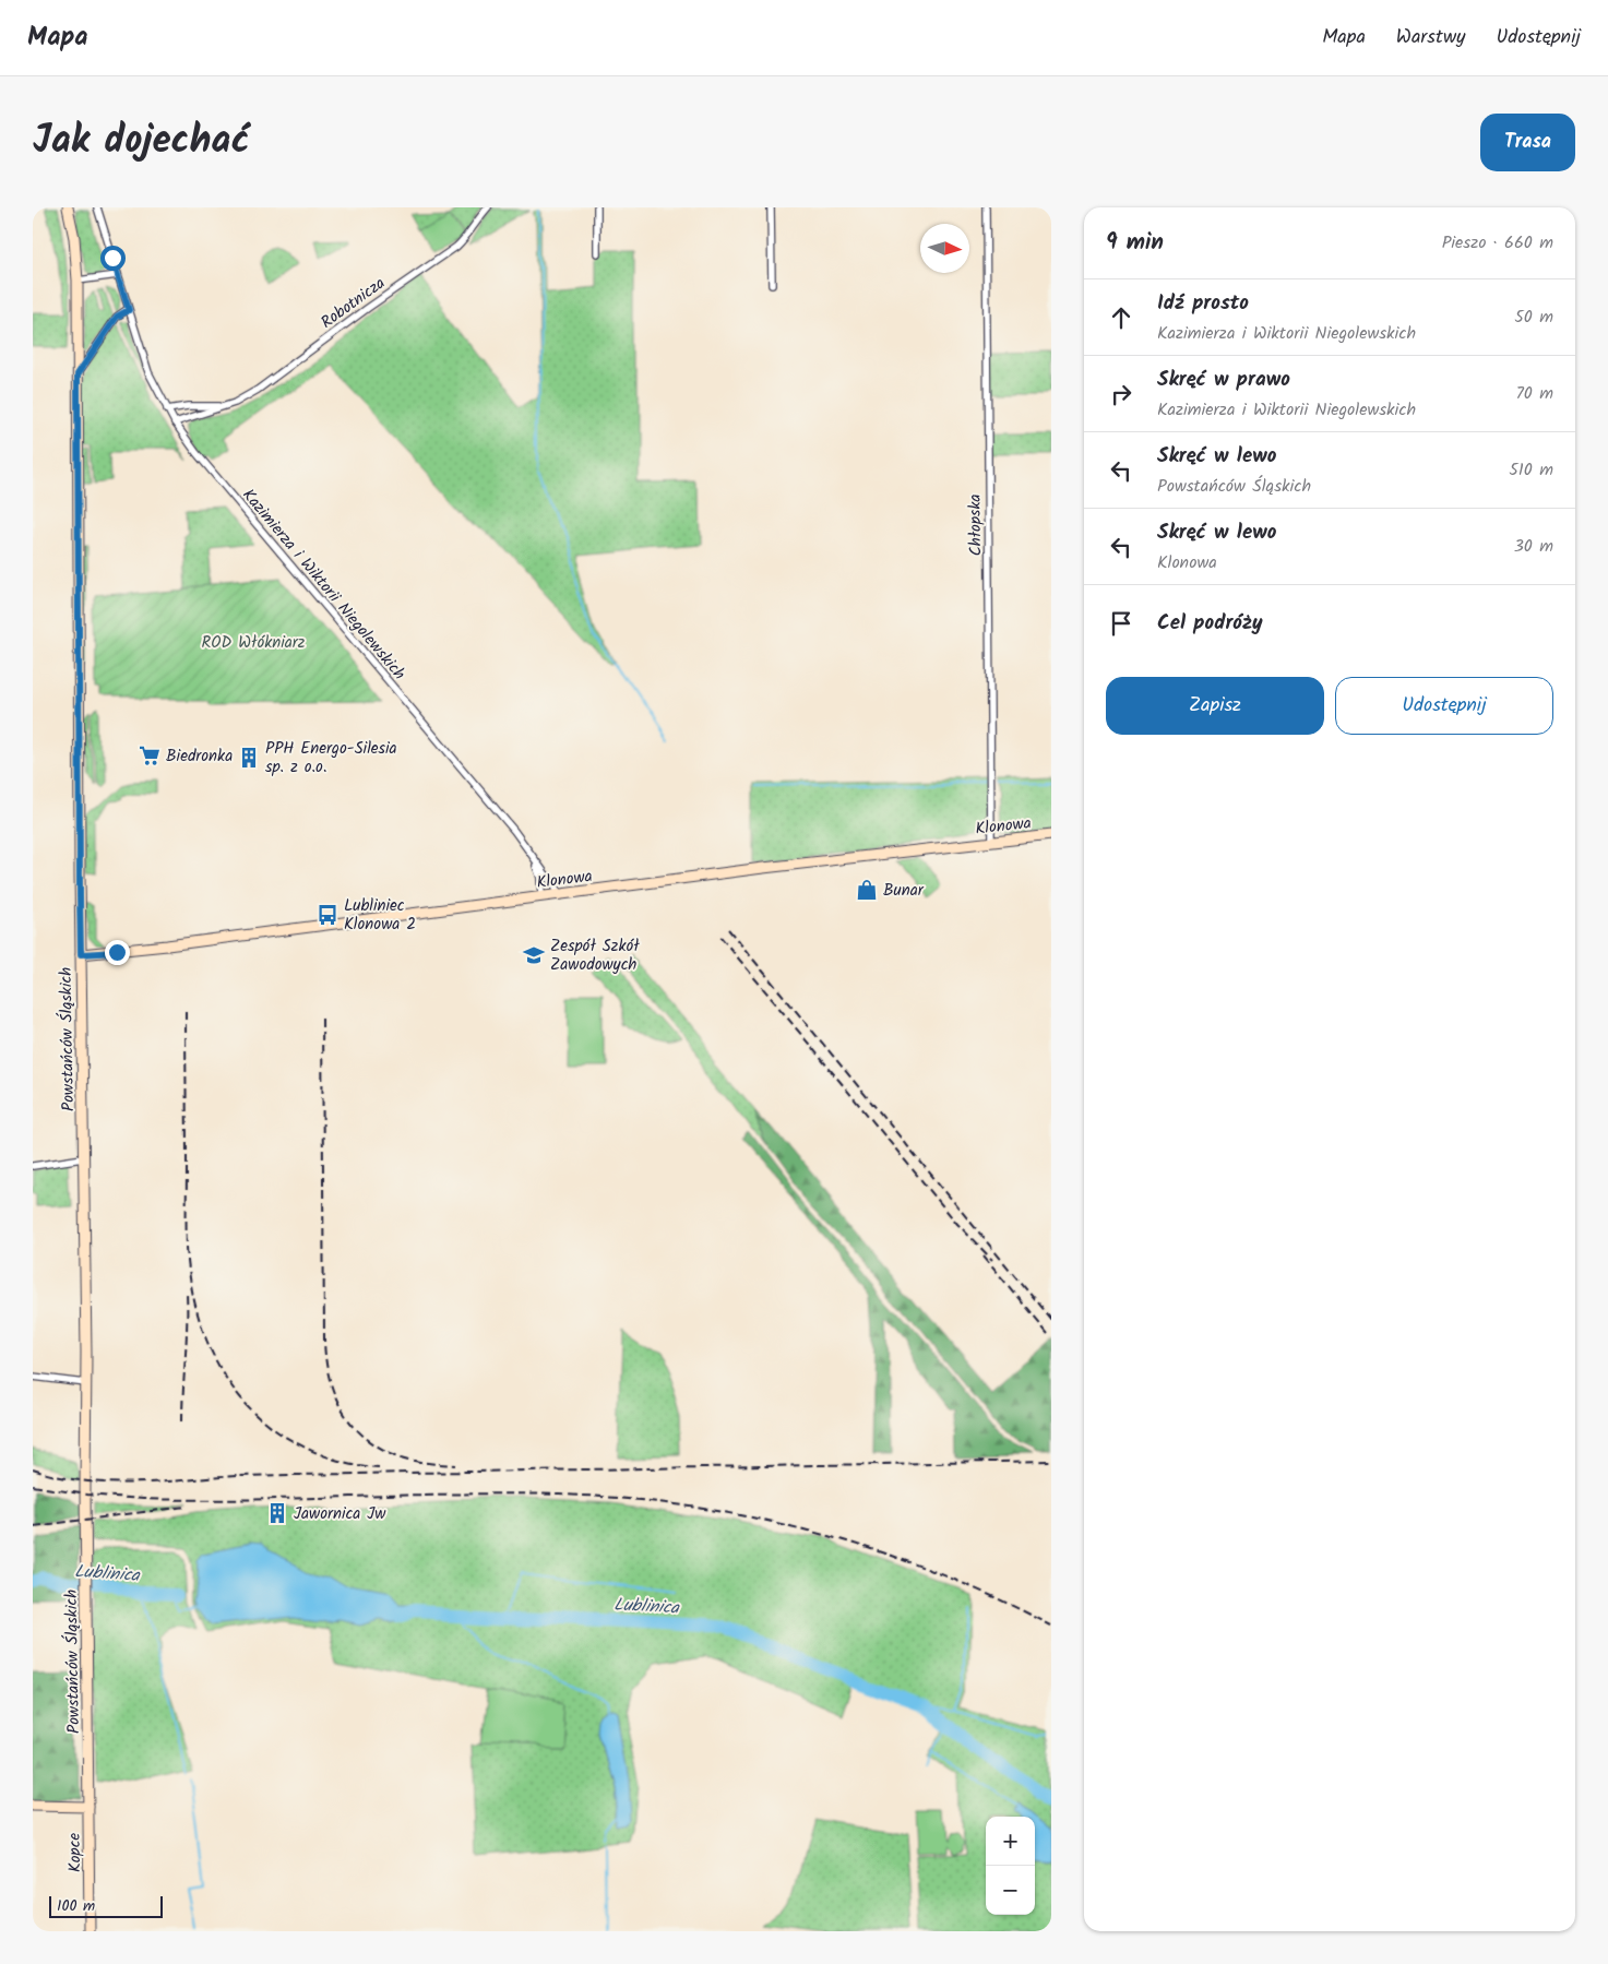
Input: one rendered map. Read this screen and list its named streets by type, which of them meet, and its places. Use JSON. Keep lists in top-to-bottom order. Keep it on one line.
{"streets":{"main road":["Klonowa","Powstańców Śląskich","Kopce"],"street":["Robotnicza","Chłopska","Kazimierza i Wiktorii Niegolewskich"]},"crossings":[["Robotnicza","Kazimierza i Wiktorii Niegolewskich"],["Chłopska","Klonowa"],["Kazimierza i Wiktorii Niegolewskich","Klonowa"],["Klonowa","Powstańców Śląskich"],["Powstańców Śląskich","Kopce"]],"water":["Lublinica"],"parks":["ROD Włókniarz"],"places":{"supermarket":["Biedronka"],"building":["PPH Energo-Silesia sp. z o.o.","Jawornica Jw"],"shop":["Bunar"],"bus stop":["Lubliniec Klonowa 2"],"school or university":["Zespół Szkół Zawodowych"]},"scale_bar":"100 m","north":"right","page":{"header":"Mapa","nav":["Mapa","Warstwy","Udostępnij"],"title":"Jak dojechać","buttons":["Trasa",["Zapisz","Udostępnij"]],"heading":["9 min","Pieszo · 660 m"],"list":[["Idź prosto","Kazimierza i Wiktorii Niegolewskich","50 m"],["Skręć w prawo","Kazimierza i Wiktorii Niegolewskich","70 m"],["Skręć w lewo","Powstańców Śląskich","510 m"],["Skręć w lewo","Klonowa","30 m"],"Cel podróży"],"map_buttons":["+","−"],"scale":"100 m"}}
